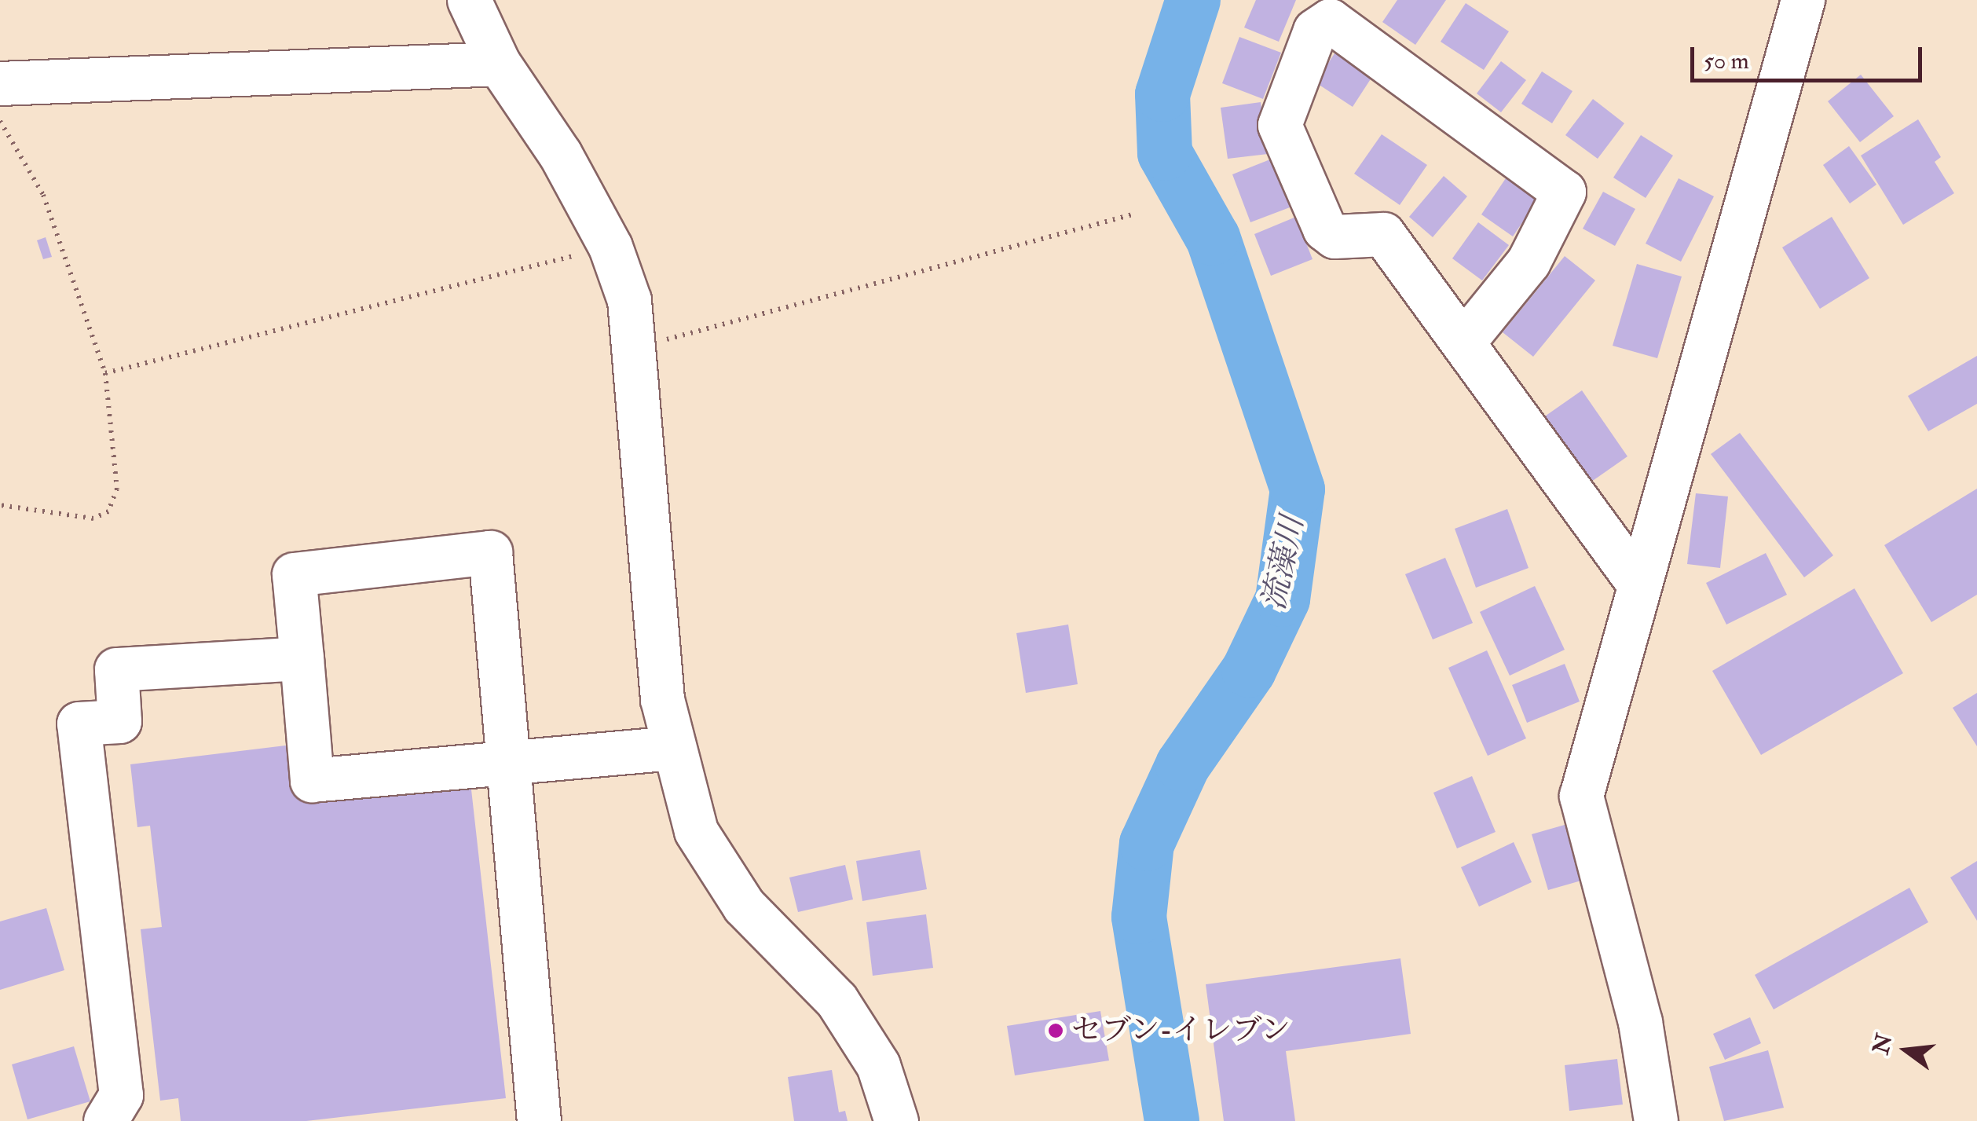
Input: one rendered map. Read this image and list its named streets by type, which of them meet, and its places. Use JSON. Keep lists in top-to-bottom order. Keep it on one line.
{"water":["流藻川"],"places":["セブン-イレブン"],"scale_bar":"50 m","north":"left"}
